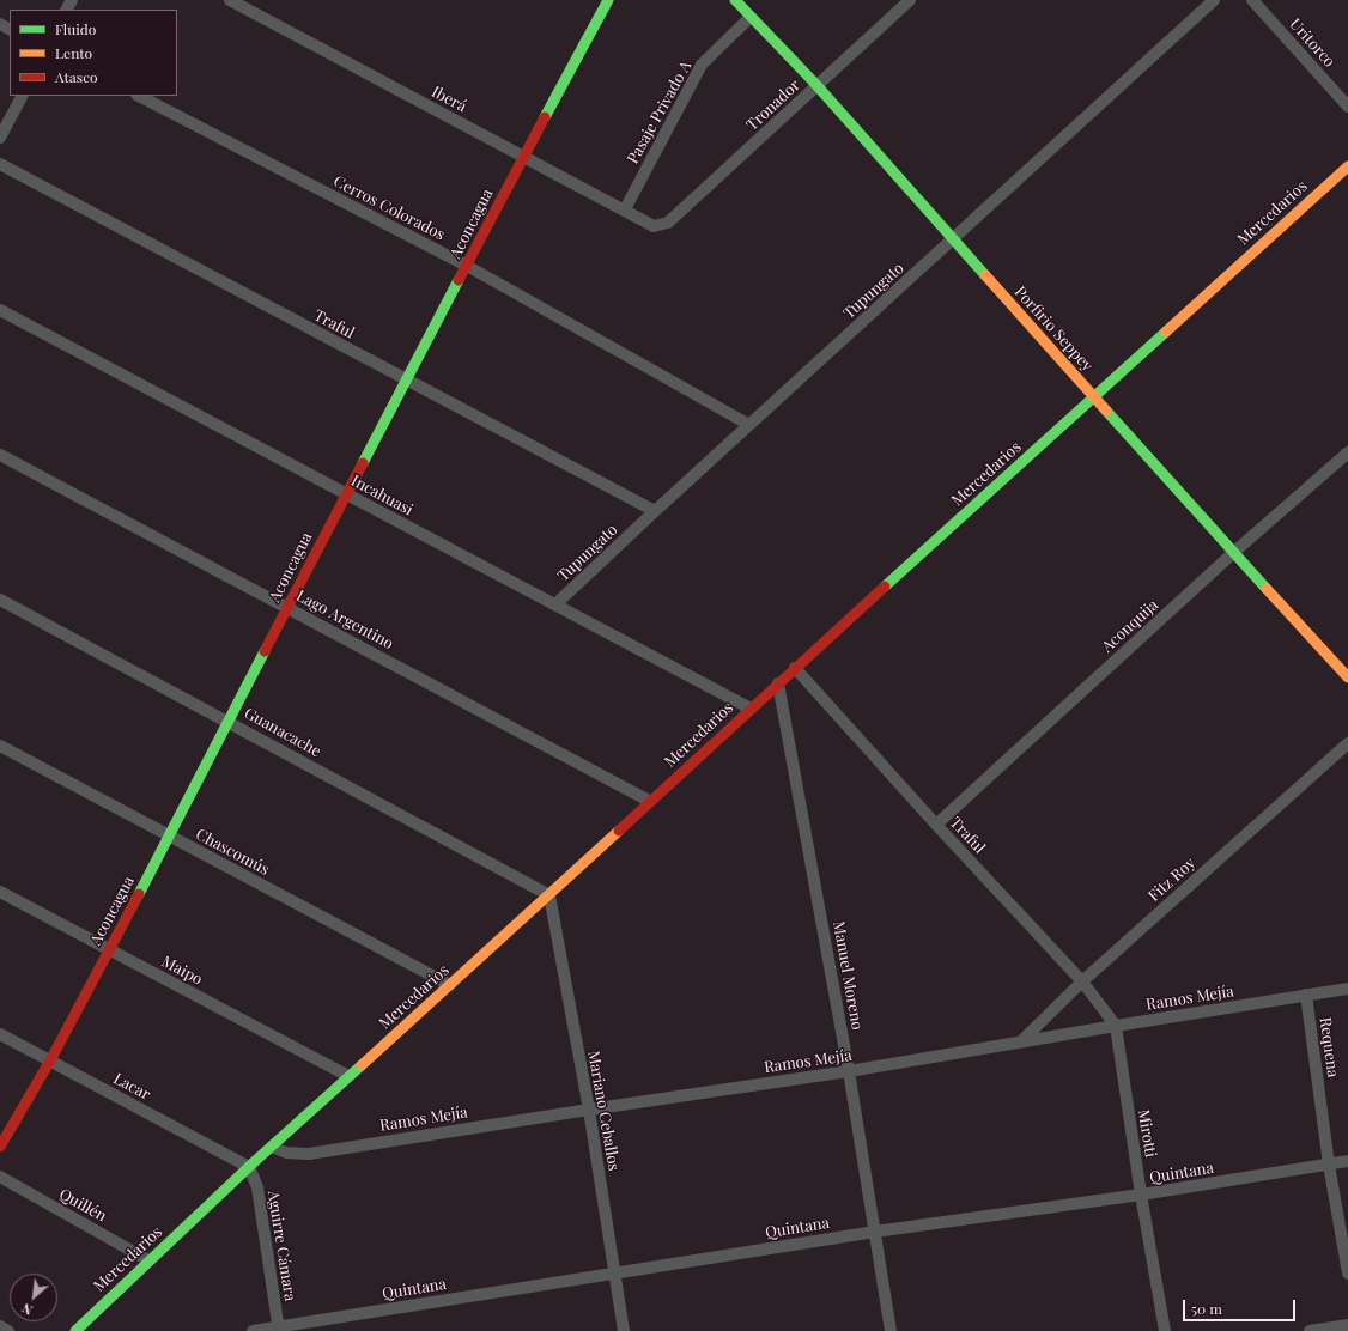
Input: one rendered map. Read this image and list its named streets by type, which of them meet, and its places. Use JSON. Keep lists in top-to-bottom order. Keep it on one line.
{"streets":{"street":["Uritorco","Iberá","Tronador","Pasaje Privado A","Cerros Colorados","Mercedarios","Aconcagua","Tupungato","Traful","Porfirio Seppey","Incahuasi","Lago Argentino","Aconquija","Guanacache","Chascomús","Fitz Roy","Maipo","Manuel Moreno","Ramos Mejía","Requena","Lacar","Mariano Ceballos","Mirotti","Quintana","Quillén","Aguirre Cámara"]},"crossings":[["Iberá","Tronador"],["Iberá","Pasaje Privado A"],["Iberá","Aconcagua"],["Tronador","Porfirio Seppey"],["Pasaje Privado A","Porfirio Seppey"],["Cerros Colorados","Aconcagua"],["Cerros Colorados","Tupungato"],["Mercedarios","Traful"],["Mercedarios","Porfirio Seppey"],["Mercedarios","Incahuasi"],["Mercedarios","Lago Argentino"],["Mercedarios","Guanacache"],["Mercedarios","Chascomús"],["Mercedarios","Maipo"],["Mercedarios","Manuel Moreno"],["Mercedarios","Ramos Mejía"],["Mercedarios","Lacar"],["Mercedarios","Mariano Ceballos"],["Mercedarios","Quillén"],["Mercedarios","Aguirre Cámara"],["Aconcagua","Traful"],["Aconcagua","Incahuasi"],["Aconcagua","Lago Argentino"],["Aconcagua","Guanacache"],["Aconcagua","Chascomús"],["Aconcagua","Maipo"],["Aconcagua","Lacar"],["Tupungato","Traful"],["Tupungato","Porfirio Seppey"],["Tupungato","Incahuasi"],["Traful","Aconquija"],["Traful","Fitz Roy"],["Traful","Ramos Mejía"],["Traful","Mirotti"],["Porfirio Seppey","Aconquija"],["Guanacache","Mariano Ceballos"],["Fitz Roy","Ramos Mejía"],["Manuel Moreno","Ramos Mejía"],["Manuel Moreno","Quintana"],["Ramos Mejía","Requena"],["Ramos Mejía","Mariano Ceballos"],["Ramos Mejía","Mirotti"],["Requena","Quintana"],["Lacar","Aguirre Cámara"],["Mariano Ceballos","Quintana"],["Mirotti","Quintana"],["Quintana","Aguirre Cámara"]],"legend":["Fluido","Lento","Atasco"],"scale_bar":"50 m","north":"bottom left"}
